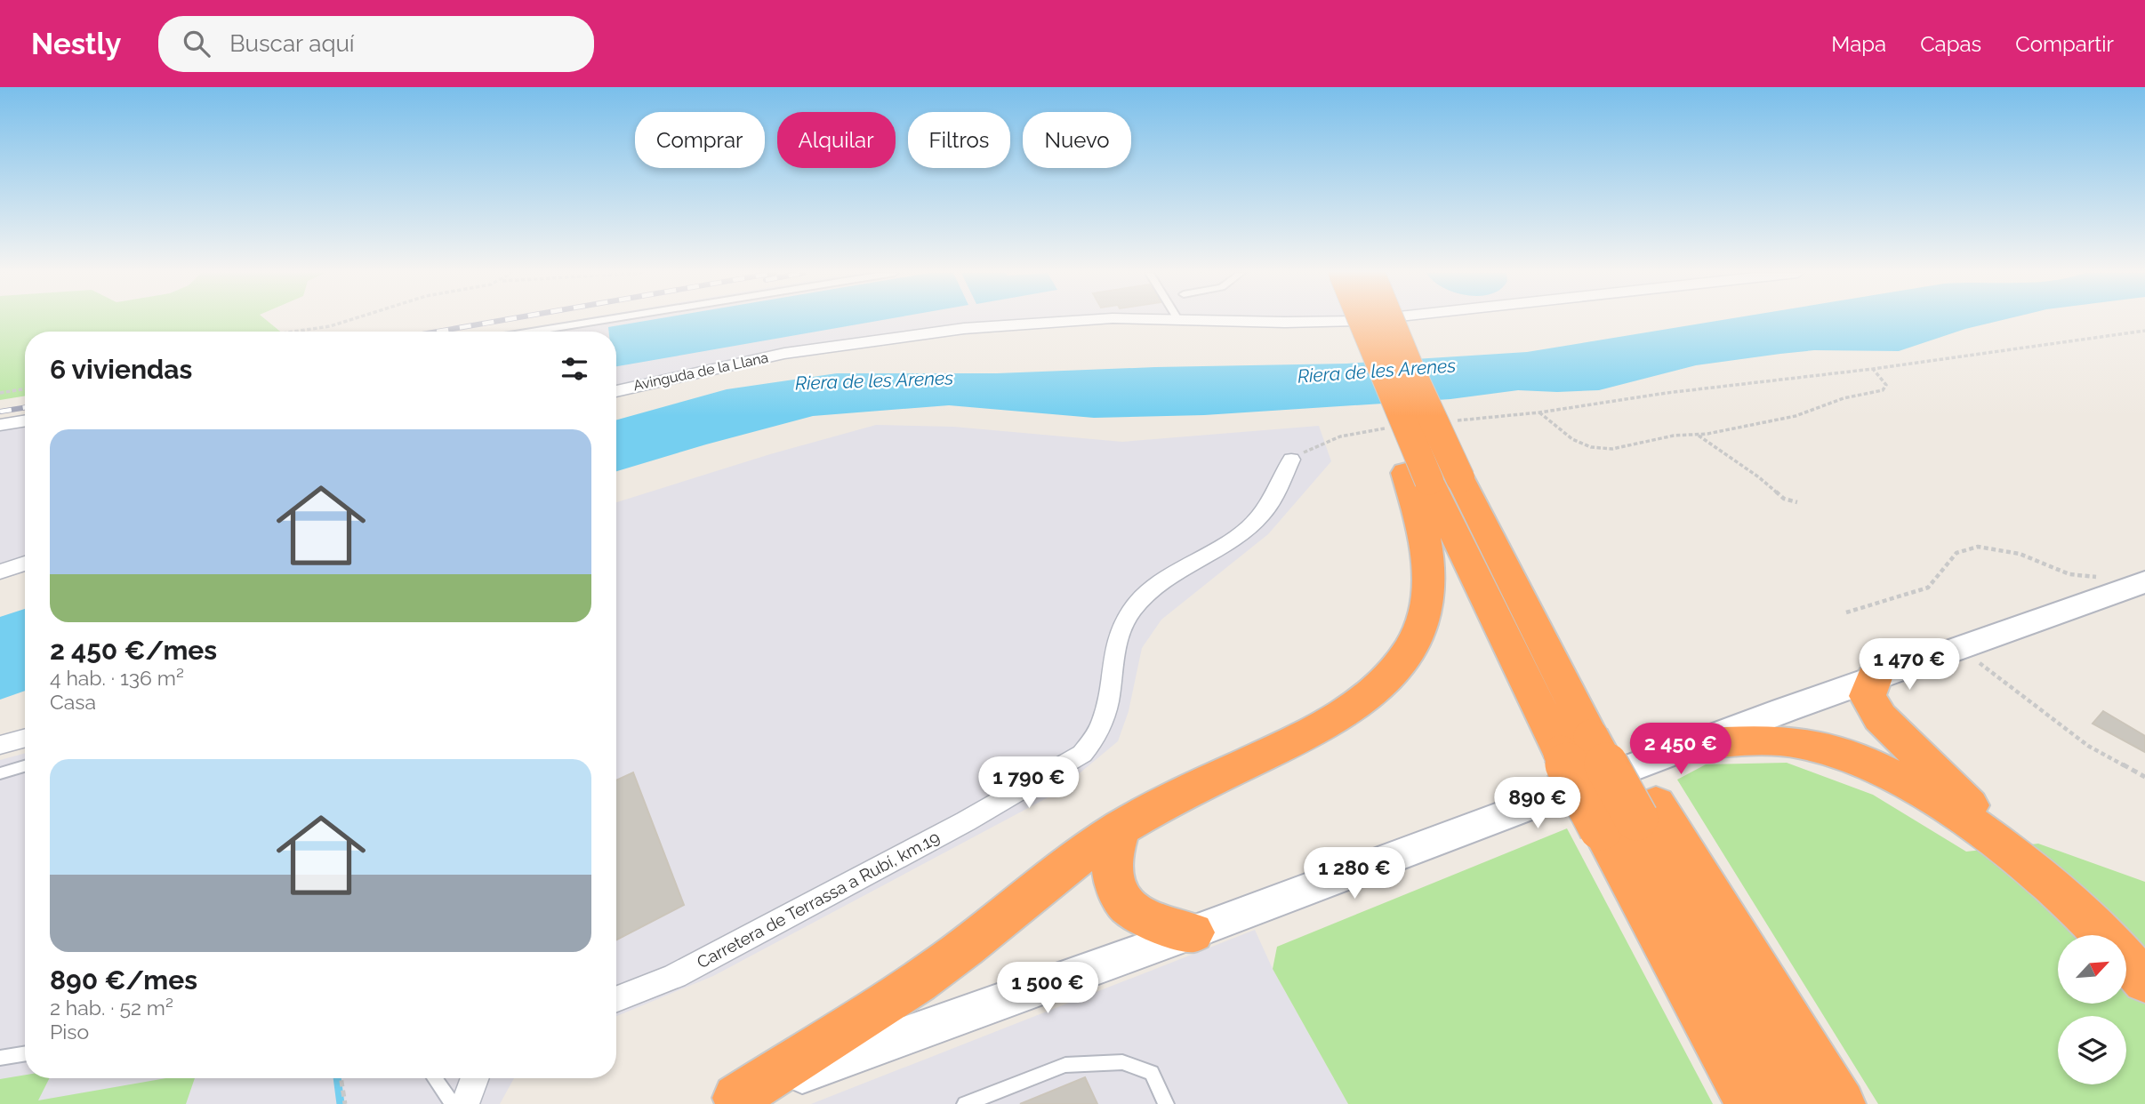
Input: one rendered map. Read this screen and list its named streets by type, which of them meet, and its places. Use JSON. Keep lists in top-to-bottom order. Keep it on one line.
{"streets":{"street":["Avinguda de la Llana","Carretera de Terrassa a Rubí, km.19"]},"water":["Riera de les Arenes"],"north":"top right","page":{"header":"Nestly","search":"Buscar aquí","nav":["Mapa","Capas","Compartir"],"chip":["Comprar","Alquilar","Filtros","Nuevo"],"heading":"6 viviendas","list":[{"name":"2 450 €/mes","note":"4 hab. · 136 m² · Casa"},{"name":"890 €/mes","note":"2 hab. · 52 m² · Piso"}],"price":["1 470 €","2 450 €","1 790 €","890 €","1 280 €","1 500 €"]}}
